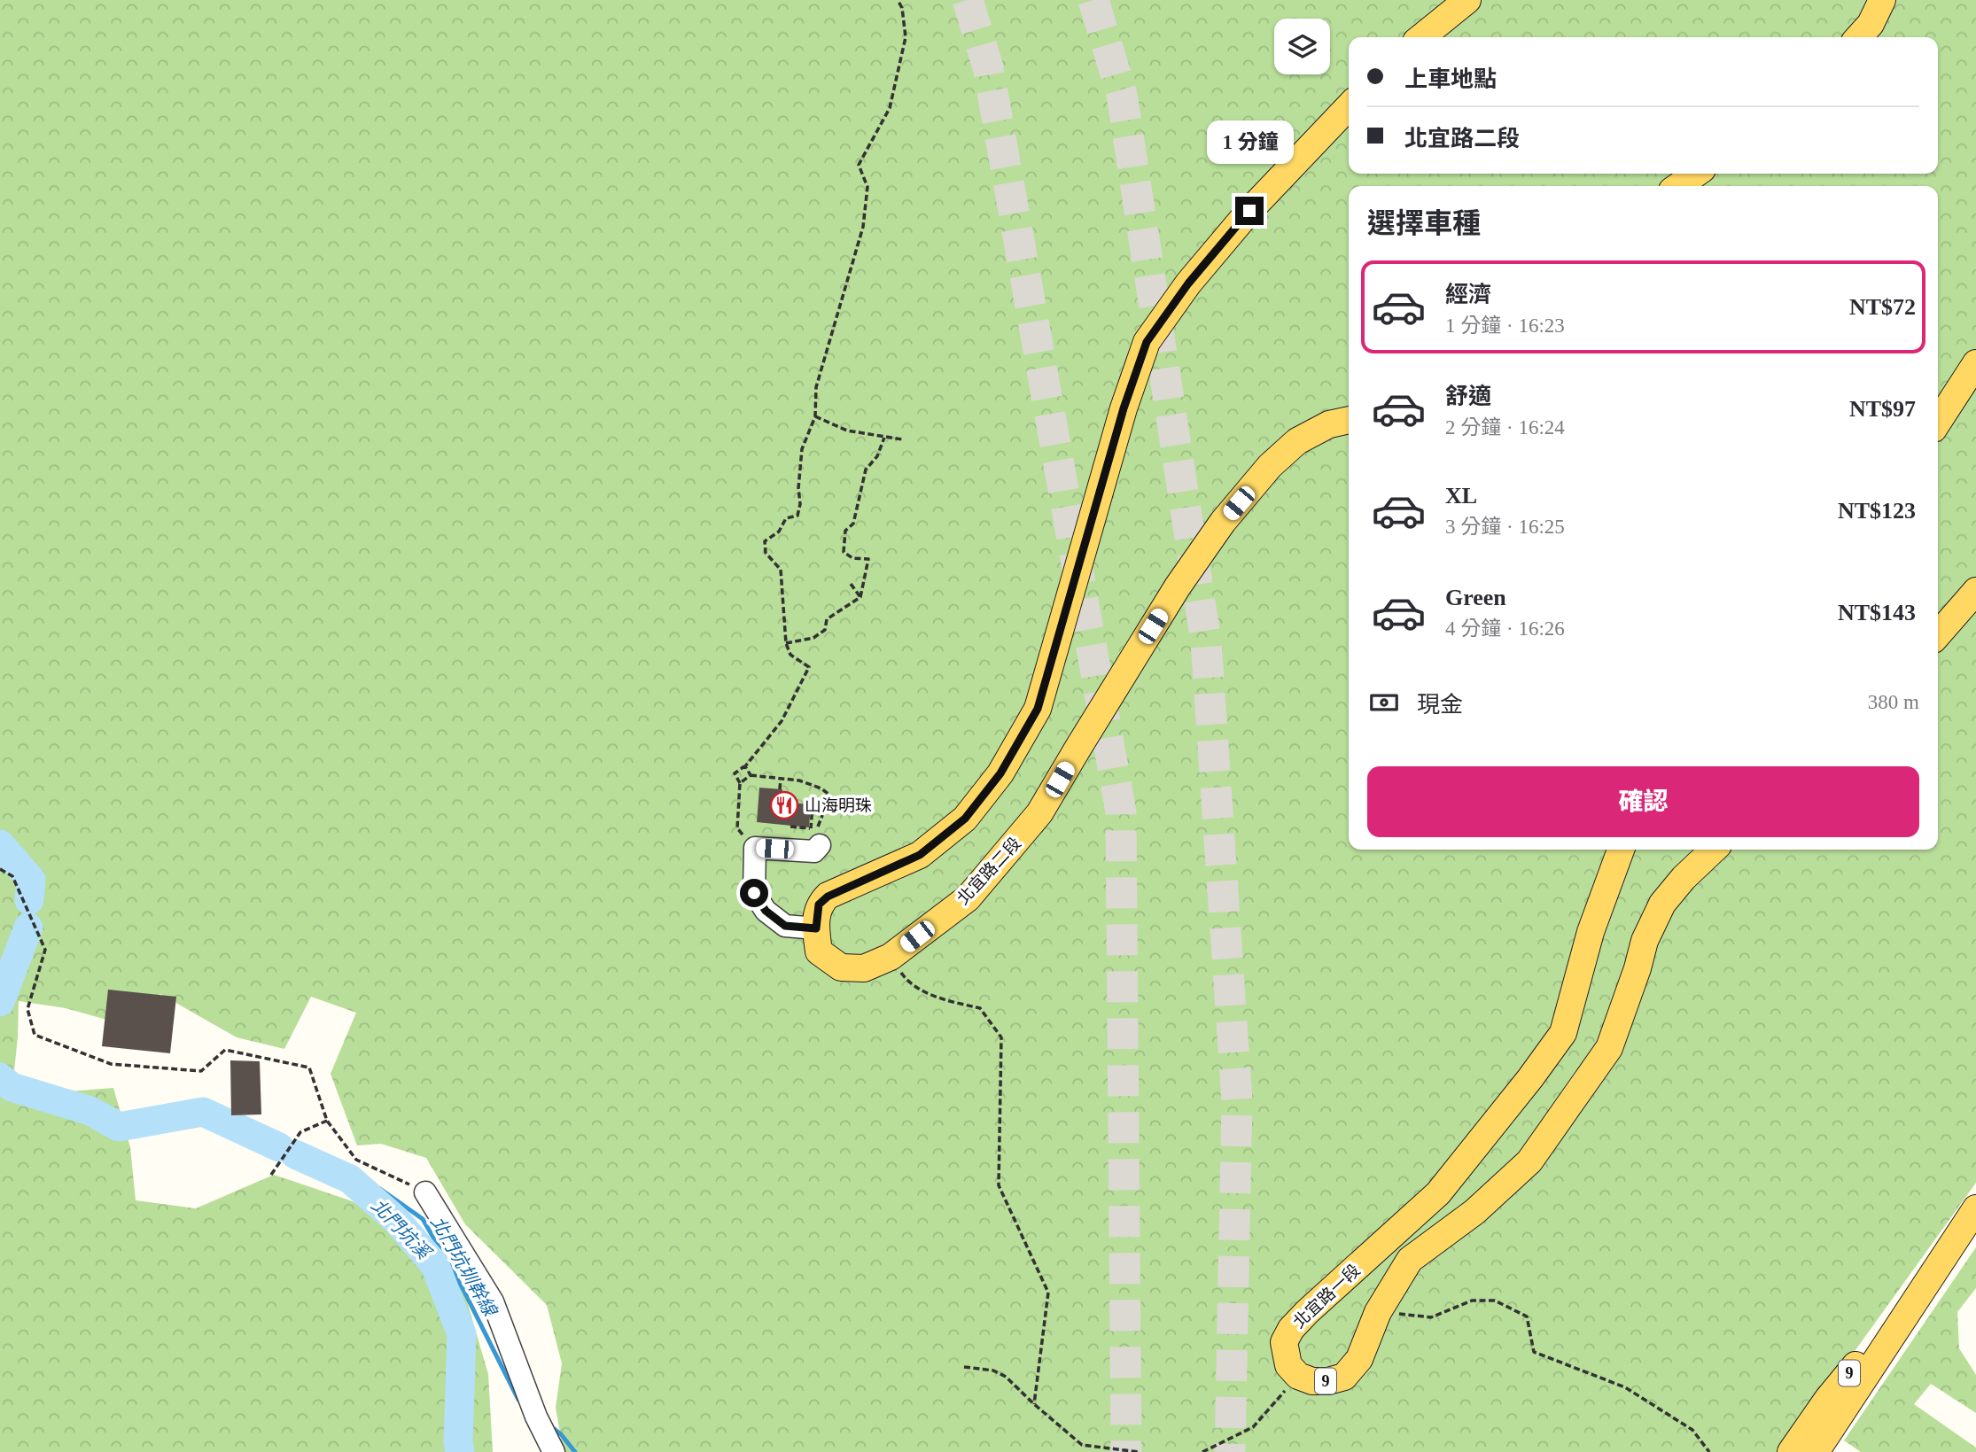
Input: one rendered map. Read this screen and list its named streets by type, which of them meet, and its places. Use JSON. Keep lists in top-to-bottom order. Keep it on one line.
{"streets":{"main road":["北宜路二段","北宜路一段","9"]},"crossings":[["北宜路一段","9"]],"water":["北門坑溪","北門坑圳幹線"],"places":{"restaurant":["山海明珠"]},"page":{"banner":["上車地點","北宜路二段"],"bubble":"1 分鐘","heading":"選擇車種","list":[{"name":"經濟","note":"1 分鐘 · 16:23","value":"NT$72"},{"name":"舒適","note":"2 分鐘 · 16:24","value":"NT$97"},{"name":"XL","note":"3 分鐘 · 16:25","value":"NT$123"},{"name":"Green","note":"4 分鐘 · 16:26","value":"NT$143"}],"pay":["現金","380 m"],"buttons":"確認"}}
